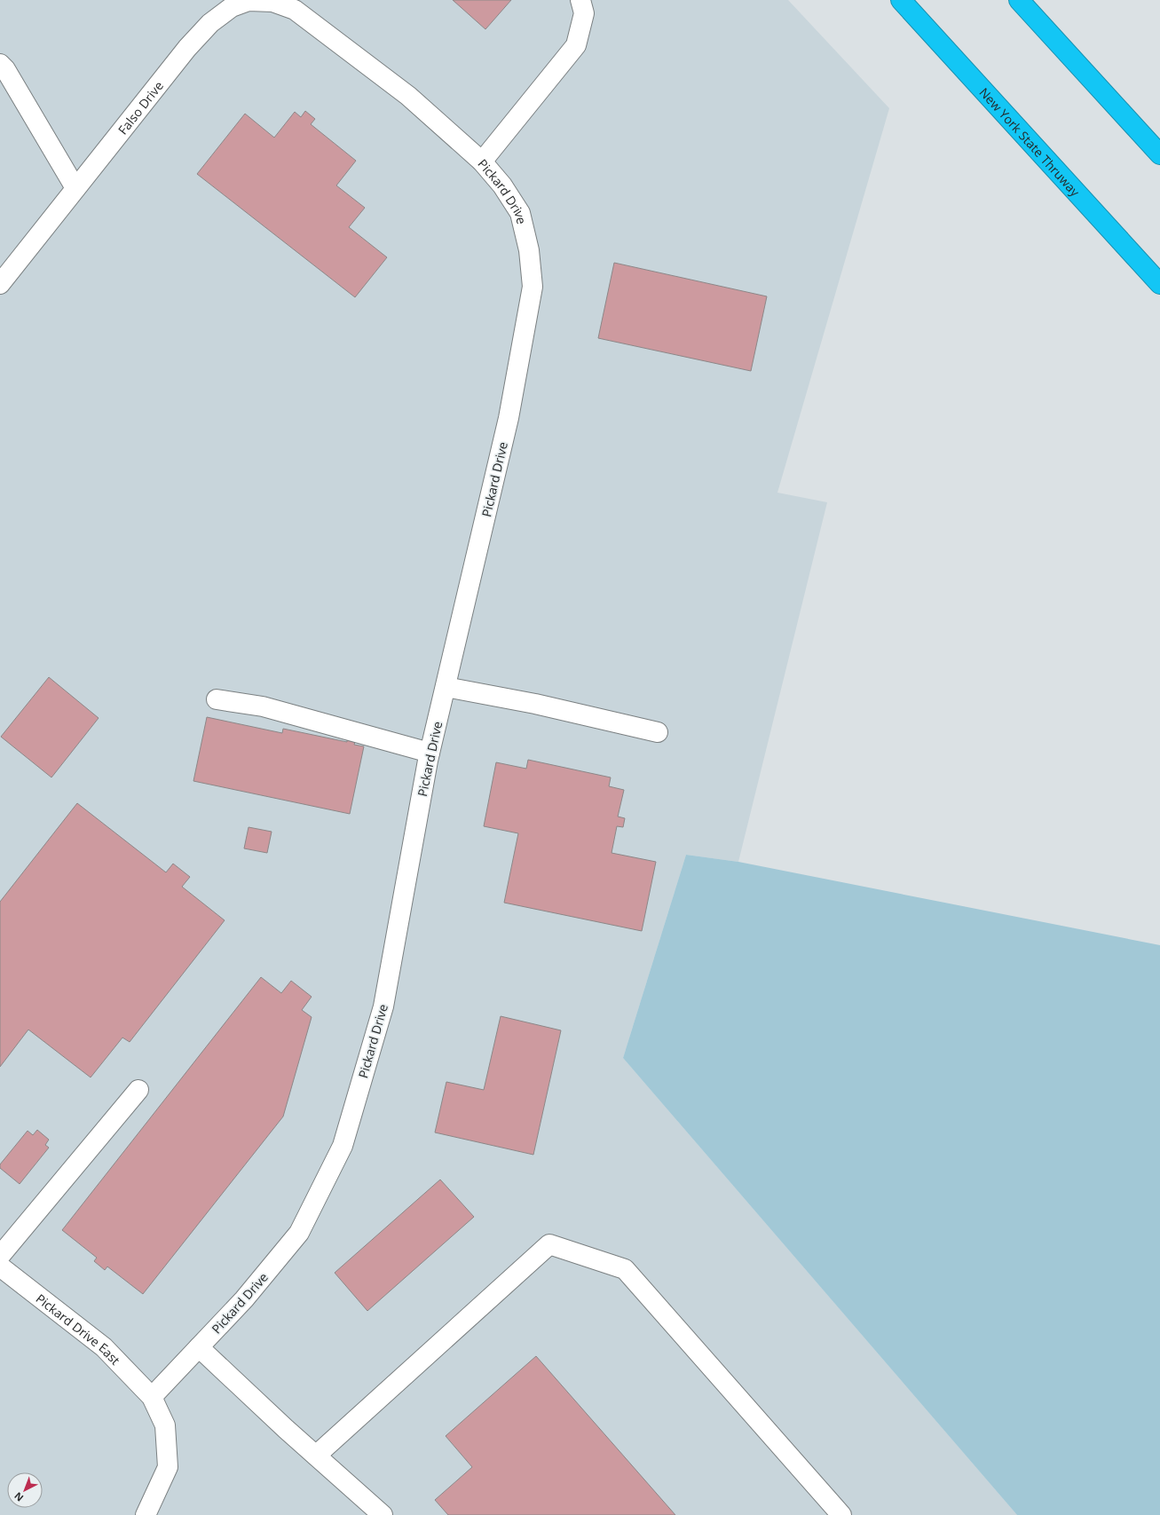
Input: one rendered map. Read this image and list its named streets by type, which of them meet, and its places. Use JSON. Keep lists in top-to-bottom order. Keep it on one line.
{"streets":{"highway":["New York State Thruway"],"street":["Falso Drive","Pickard Drive","Pickard Drive East"]},"crossings":[["Falso Drive","Pickard Drive"],["Pickard Drive","Pickard Drive East"]],"north":"bottom left"}
